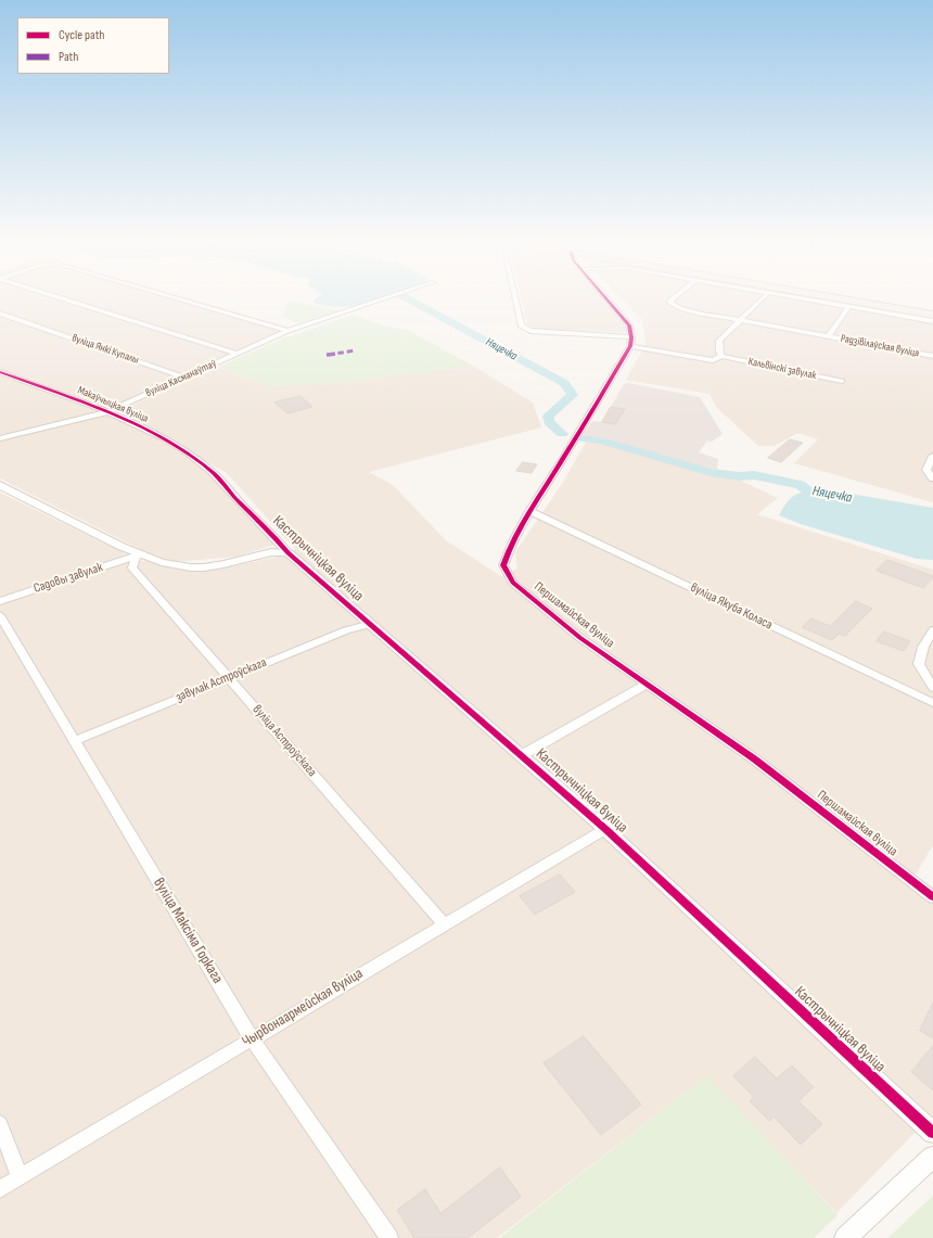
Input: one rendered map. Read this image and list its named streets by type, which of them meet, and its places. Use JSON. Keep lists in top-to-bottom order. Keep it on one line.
{"streets":{"street":["Радзівілаўская вуліца","вуліца Янкі Купалы","Кальвінскі завулак","вуліца Касманаўтаў","Макаўчыцкая вуліца","Кастрычніцкая вуліца","Садовы завулак","вуліца Якуба Коласа","Першамайская вуліца","завулак Астроўскага","вуліца Астроўскага","вуліца Максіма Горкага","Чырвонаармейская вуліца"]},"crossings":[["вуліца Янкі Купалы","вуліца Касманаўтаў"],["Кальвінскі завулак","Першамайская вуліца"],["вуліца Касманаўтаў","Макаўчыцкая вуліца"],["Макаўчыцкая вуліца","Кастрычніцкая вуліца"],["Кастрычніцкая вуліца","завулак Астроўскага"],["Кастрычніцкая вуліца","Чырвонаармейская вуліца"],["Садовы завулак","вуліца Астроўскага"],["вуліца Якуба Коласа","Першамайская вуліца"],["завулак Астроўскага","вуліца Астроўскага"],["завулак Астроўскага","вуліца Максіма Горкага"],["вуліца Астроўскага","Чырвонаармейская вуліца"],["вуліца Максіма Горкага","Чырвонаармейская вуліца"]],"water":["Няцечка"],"legend":["Cycle path","Path"]}
